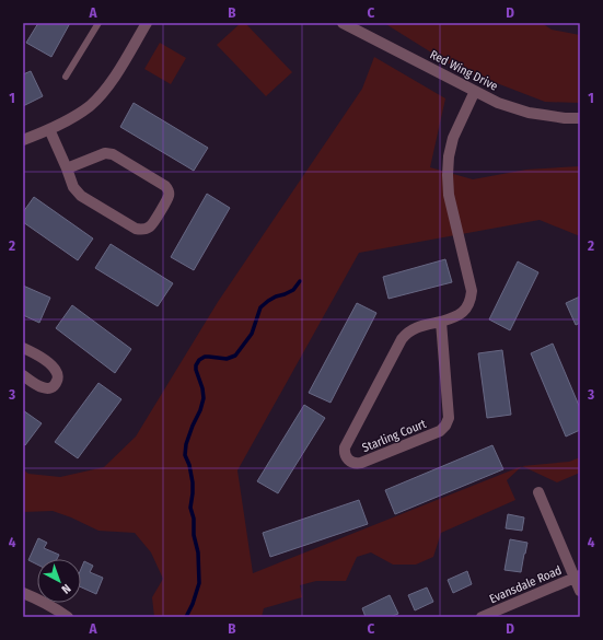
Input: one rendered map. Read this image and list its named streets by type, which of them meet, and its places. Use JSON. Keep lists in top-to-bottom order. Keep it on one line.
{"streets":{"street":["Red Wing Drive","Starling Court","Evansdale Road"]},"crossings":[["Red Wing Drive","Starling Court"]],"north":"bottom right","grid":{"columns":["A","B","C","D"],"rows":["1","2","3","4"]}}
